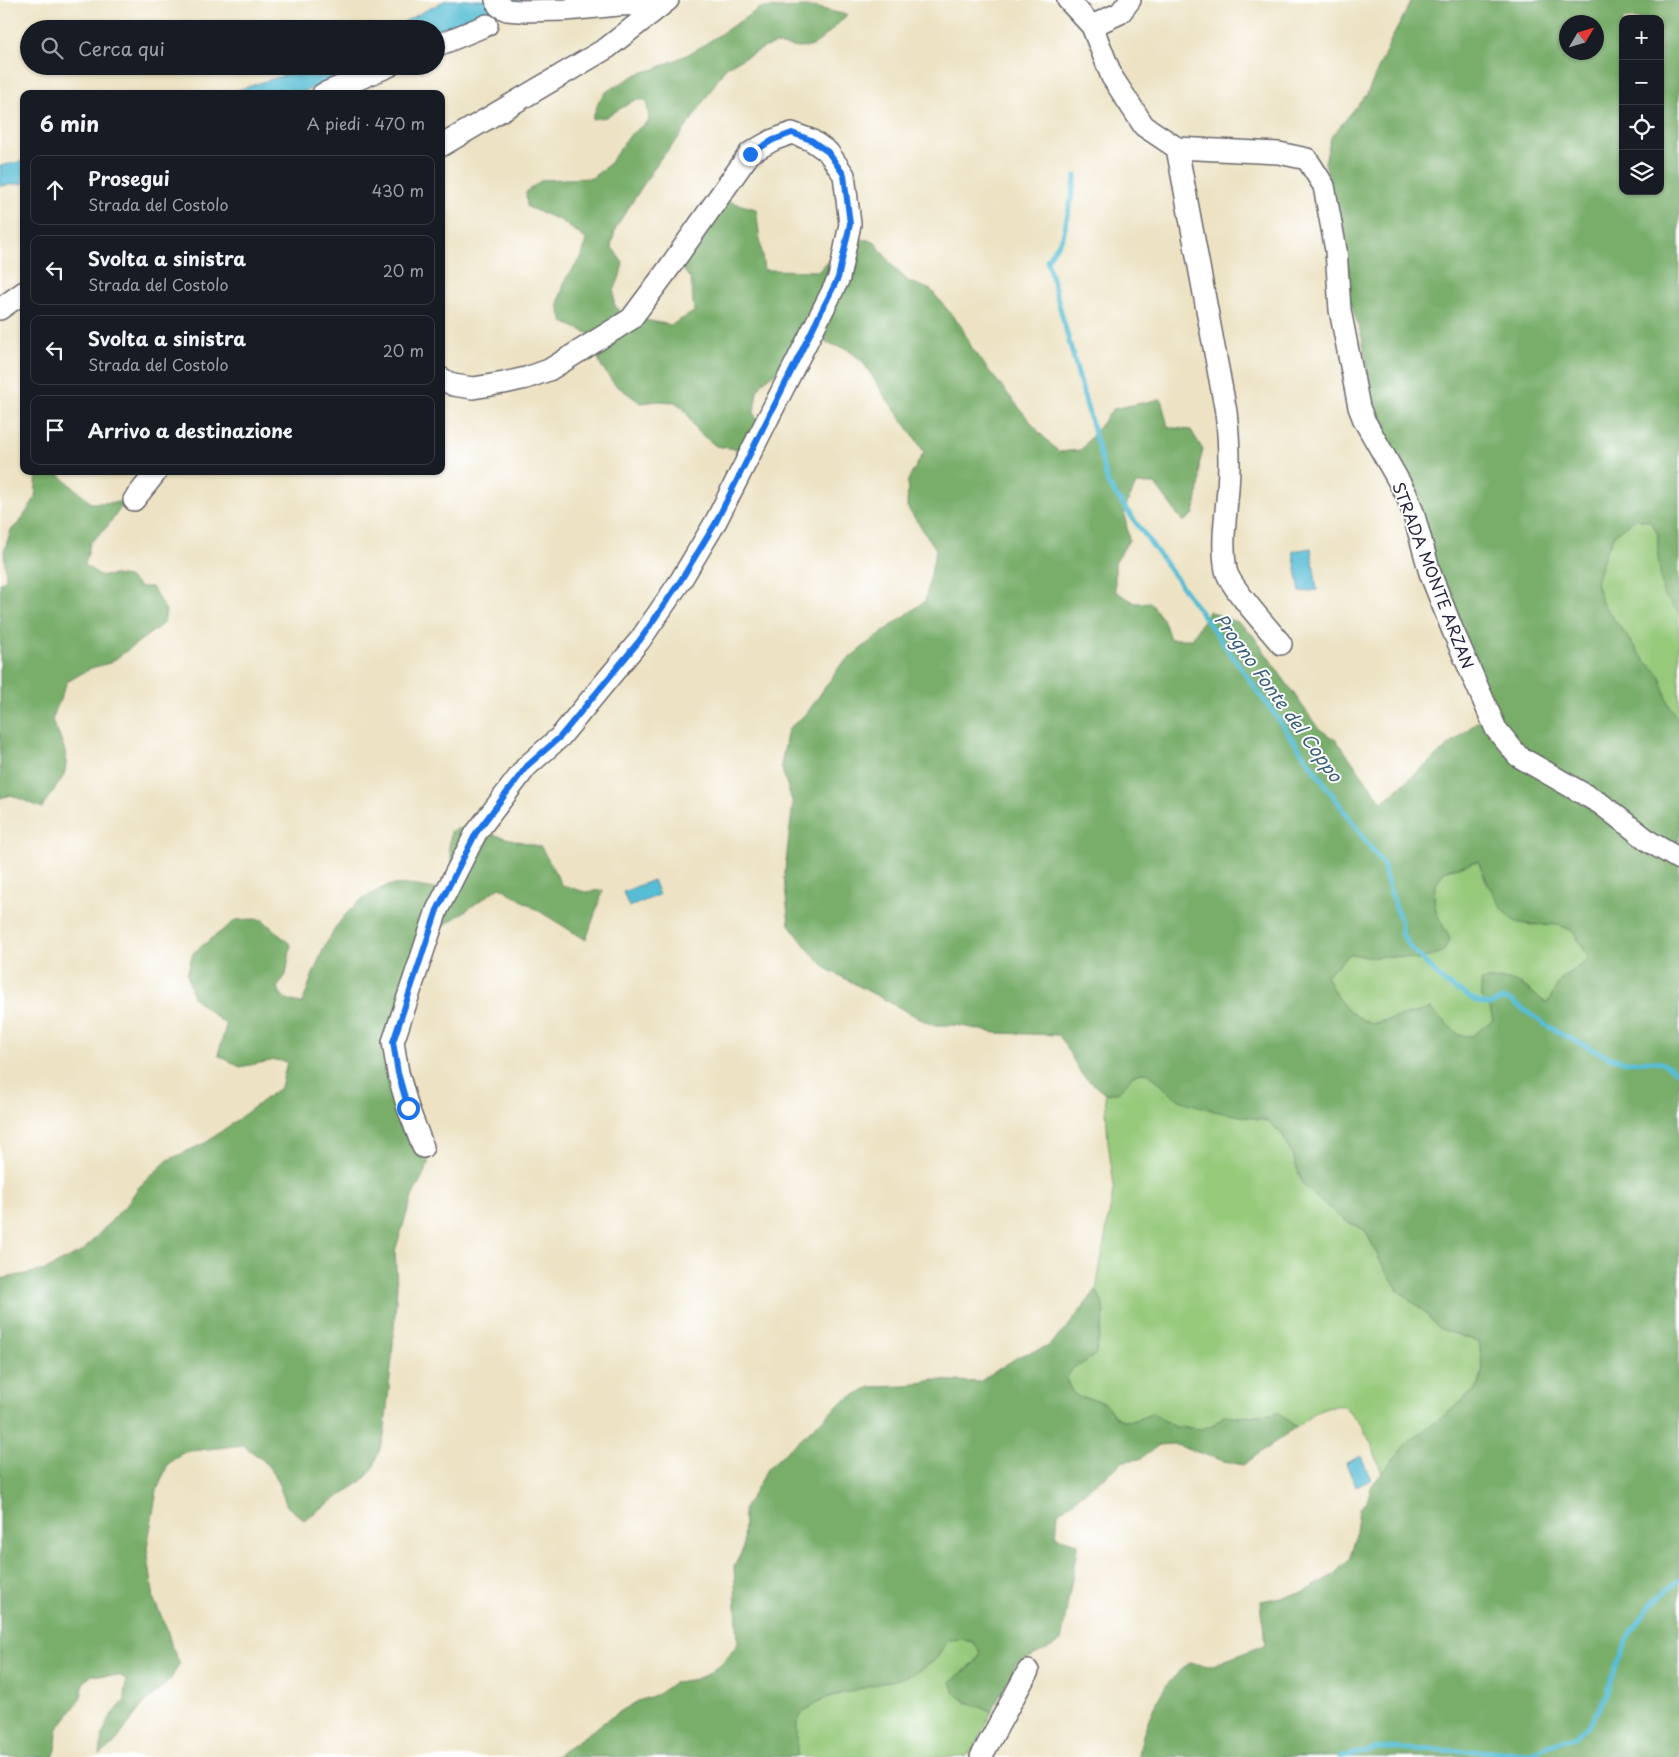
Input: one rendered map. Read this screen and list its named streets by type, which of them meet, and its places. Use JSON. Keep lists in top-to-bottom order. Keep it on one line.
{"streets":{"street":["STRADA MONTE ARZAN"]},"water":["Progno Fonte del Coppo"],"north":"top right","page":{"map_buttons":["+","−"],"search":"Cerca qui","heading":["6 min","A piedi · 470 m"],"list":[["Prosegui","Strada del Costolo","430 m"],["Svolta a sinistra","Strada del Costolo","20 m"],["Svolta a sinistra","Strada del Costolo","20 m"],"Arrivo a destinazione"]}}
